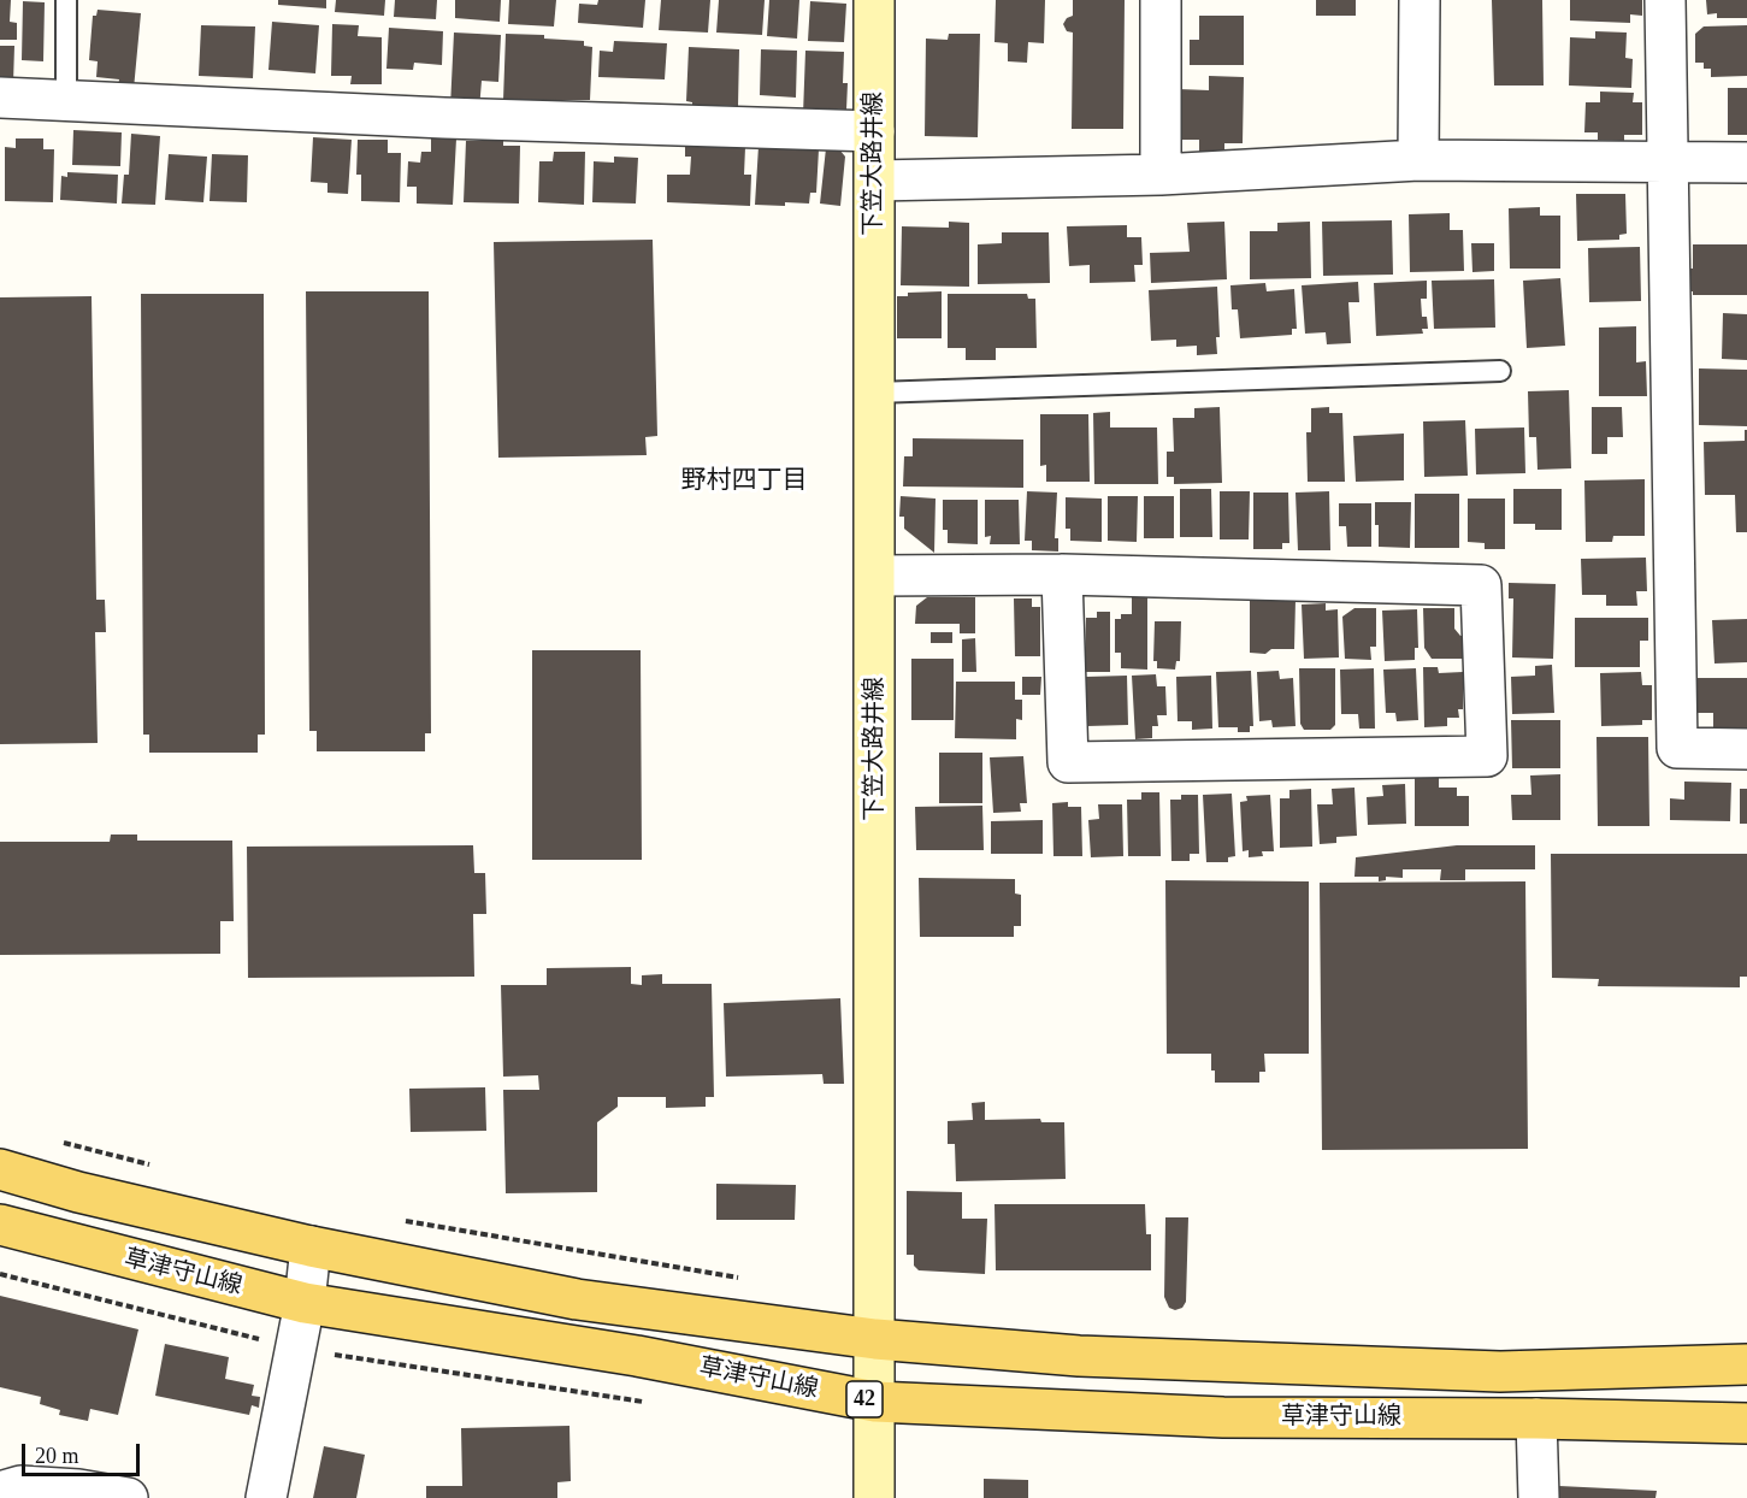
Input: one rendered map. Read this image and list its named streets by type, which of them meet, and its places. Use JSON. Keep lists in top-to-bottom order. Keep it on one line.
{"streets":{"main road":["下笠大路井線","草津守山線","42"]},"crossings":[["下笠大路井線","草津守山線"]],"districts":["野村四丁目"],"scale_bar":"20 m"}
